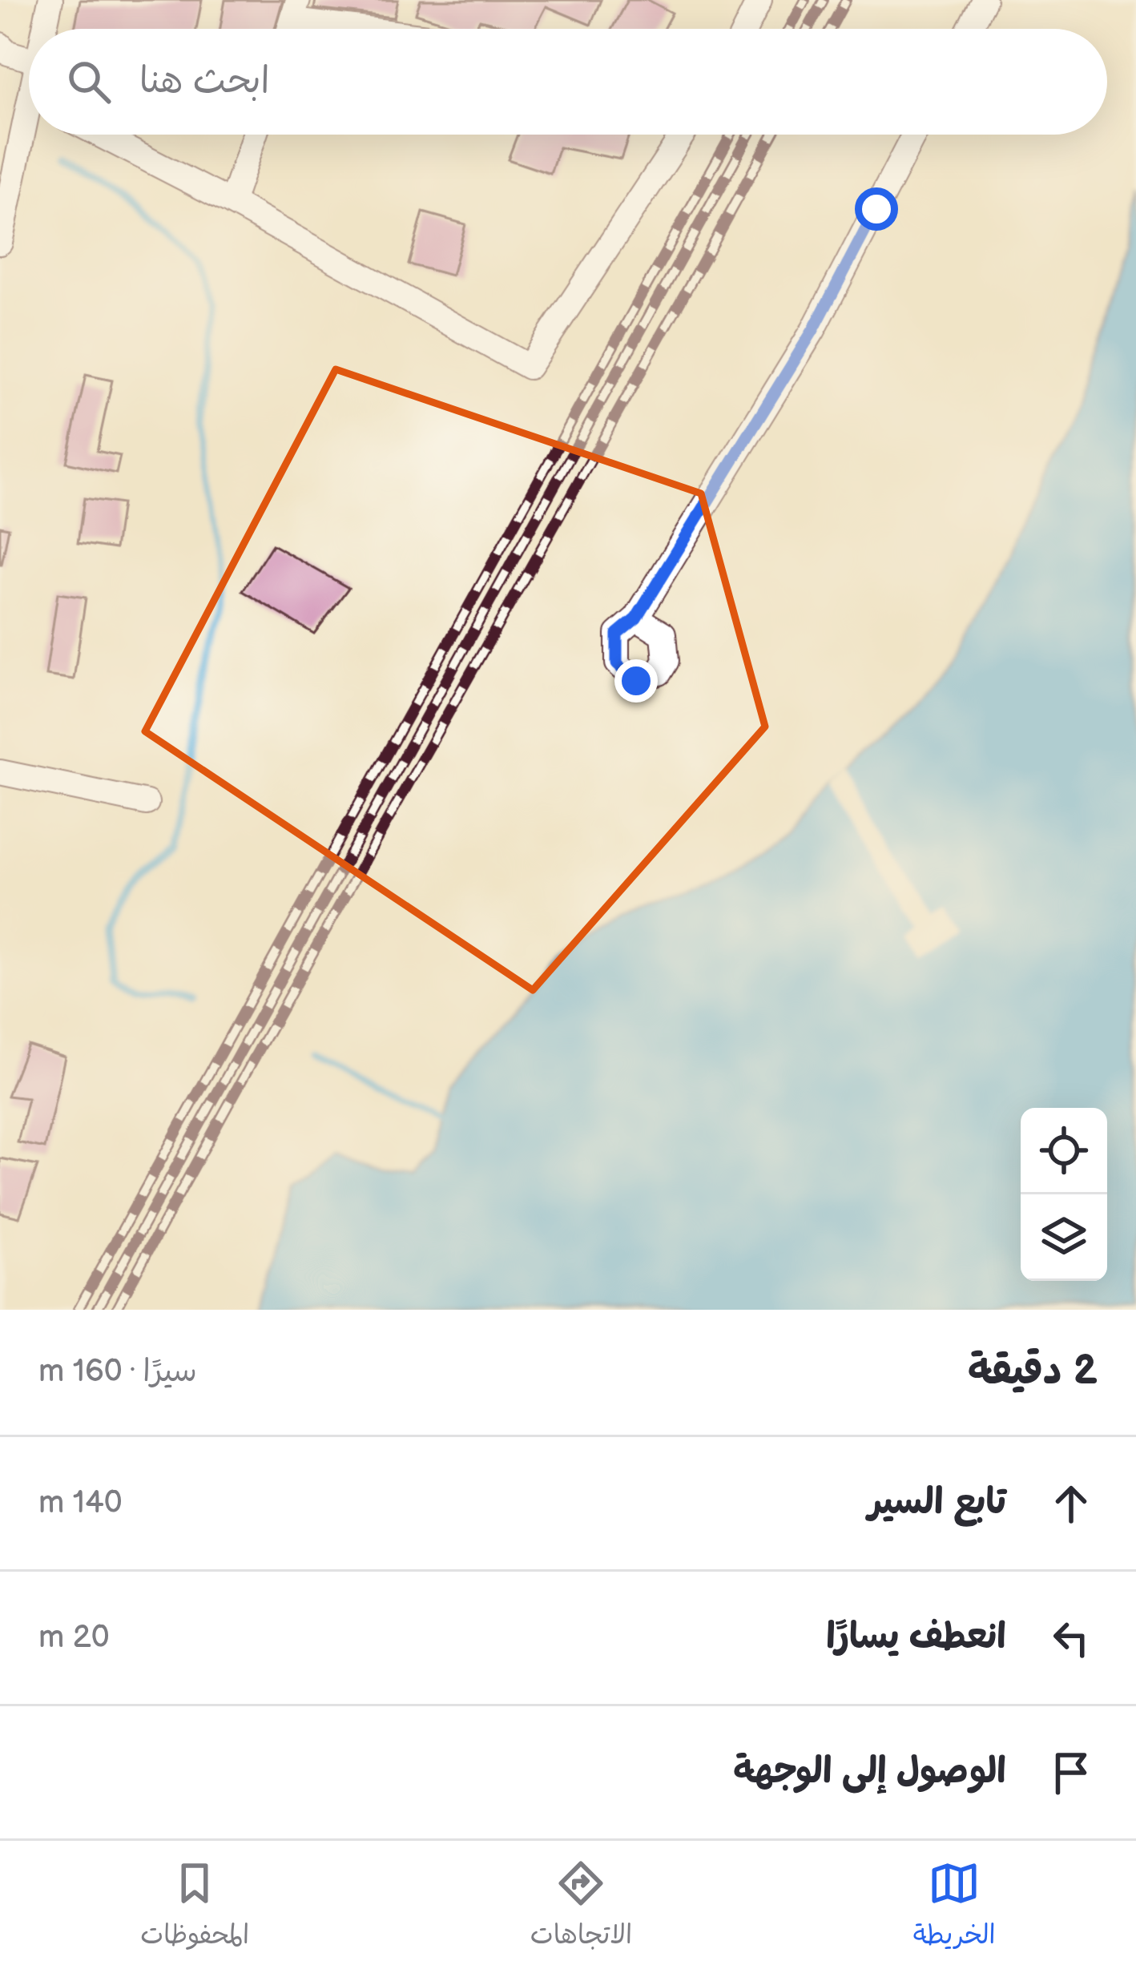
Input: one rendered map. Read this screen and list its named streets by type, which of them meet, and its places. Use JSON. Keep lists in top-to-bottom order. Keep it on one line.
{"page":{"search":"ابحث هنا","heading":["2 دقيقة","سيرًا · 160 m"],"list":[["تابع السير","140 m"],["انعطف يسارًا","20 m"],"الوصول إلى الوجهة"],"nav":["الخريطة","الاتجاهات","المحفوظات"]}}
